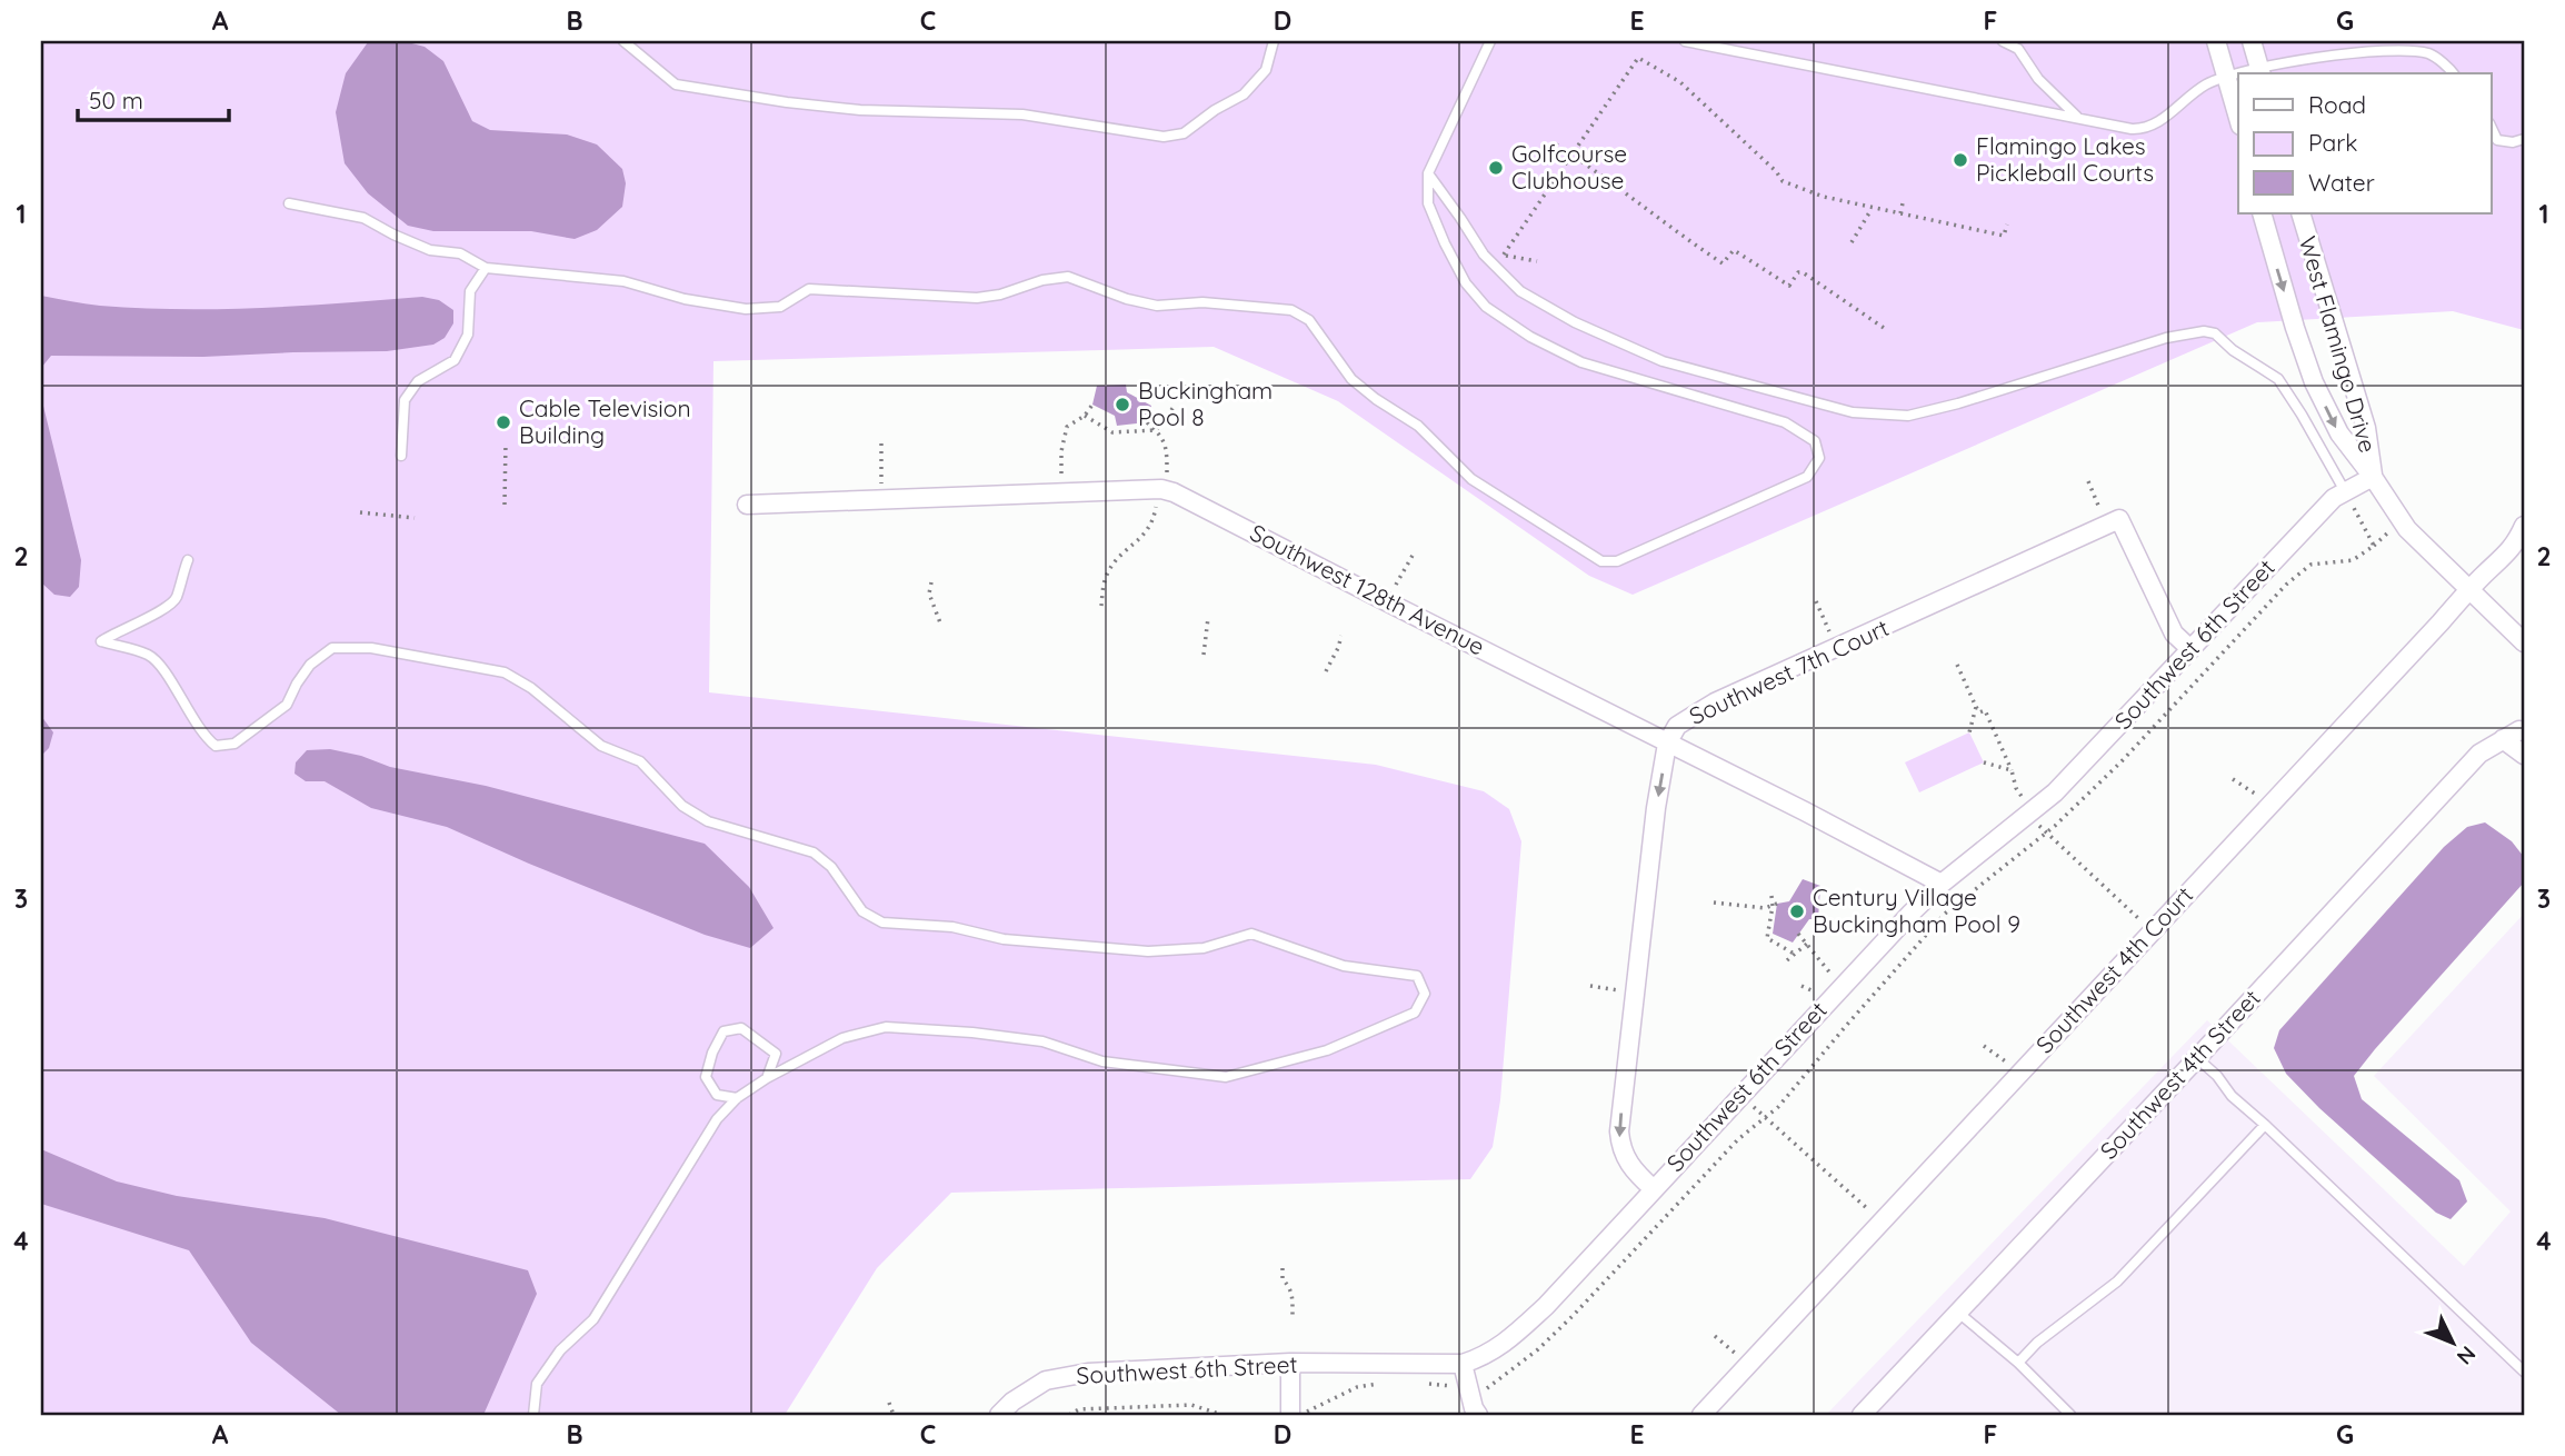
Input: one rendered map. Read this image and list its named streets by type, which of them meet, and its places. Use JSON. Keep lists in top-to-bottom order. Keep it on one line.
{"streets":{"street":["West Flamingo Drive","Southwest 128th Avenue","Southwest 6th Street","Southwest 7th Court","Southwest 4th Court","Southwest 4th Street"]},"crossings":[["West Flamingo Drive","Southwest 6th Street"],["West Flamingo Drive","Southwest 4th Court"],["Southwest 128th Avenue","Southwest 6th Street"],["Southwest 128th Avenue","Southwest 7th Court"],["Southwest 6th Street","Southwest 7th Court"]],"one_way":["Southwest 7th Court"],"places":["Flamingo Lakes Pickleball Courts","Golfcourse Clubhouse","Buckingham Pool 8","Cable Television Building","Century Village Buckingham Pool 9"],"legend":["Road","Park","Water"],"scale_bar":"50 m","north":"bottom right","grid":{"columns":["A","B","C","D","E","F","G"],"rows":["1","2","3","4"]}}
